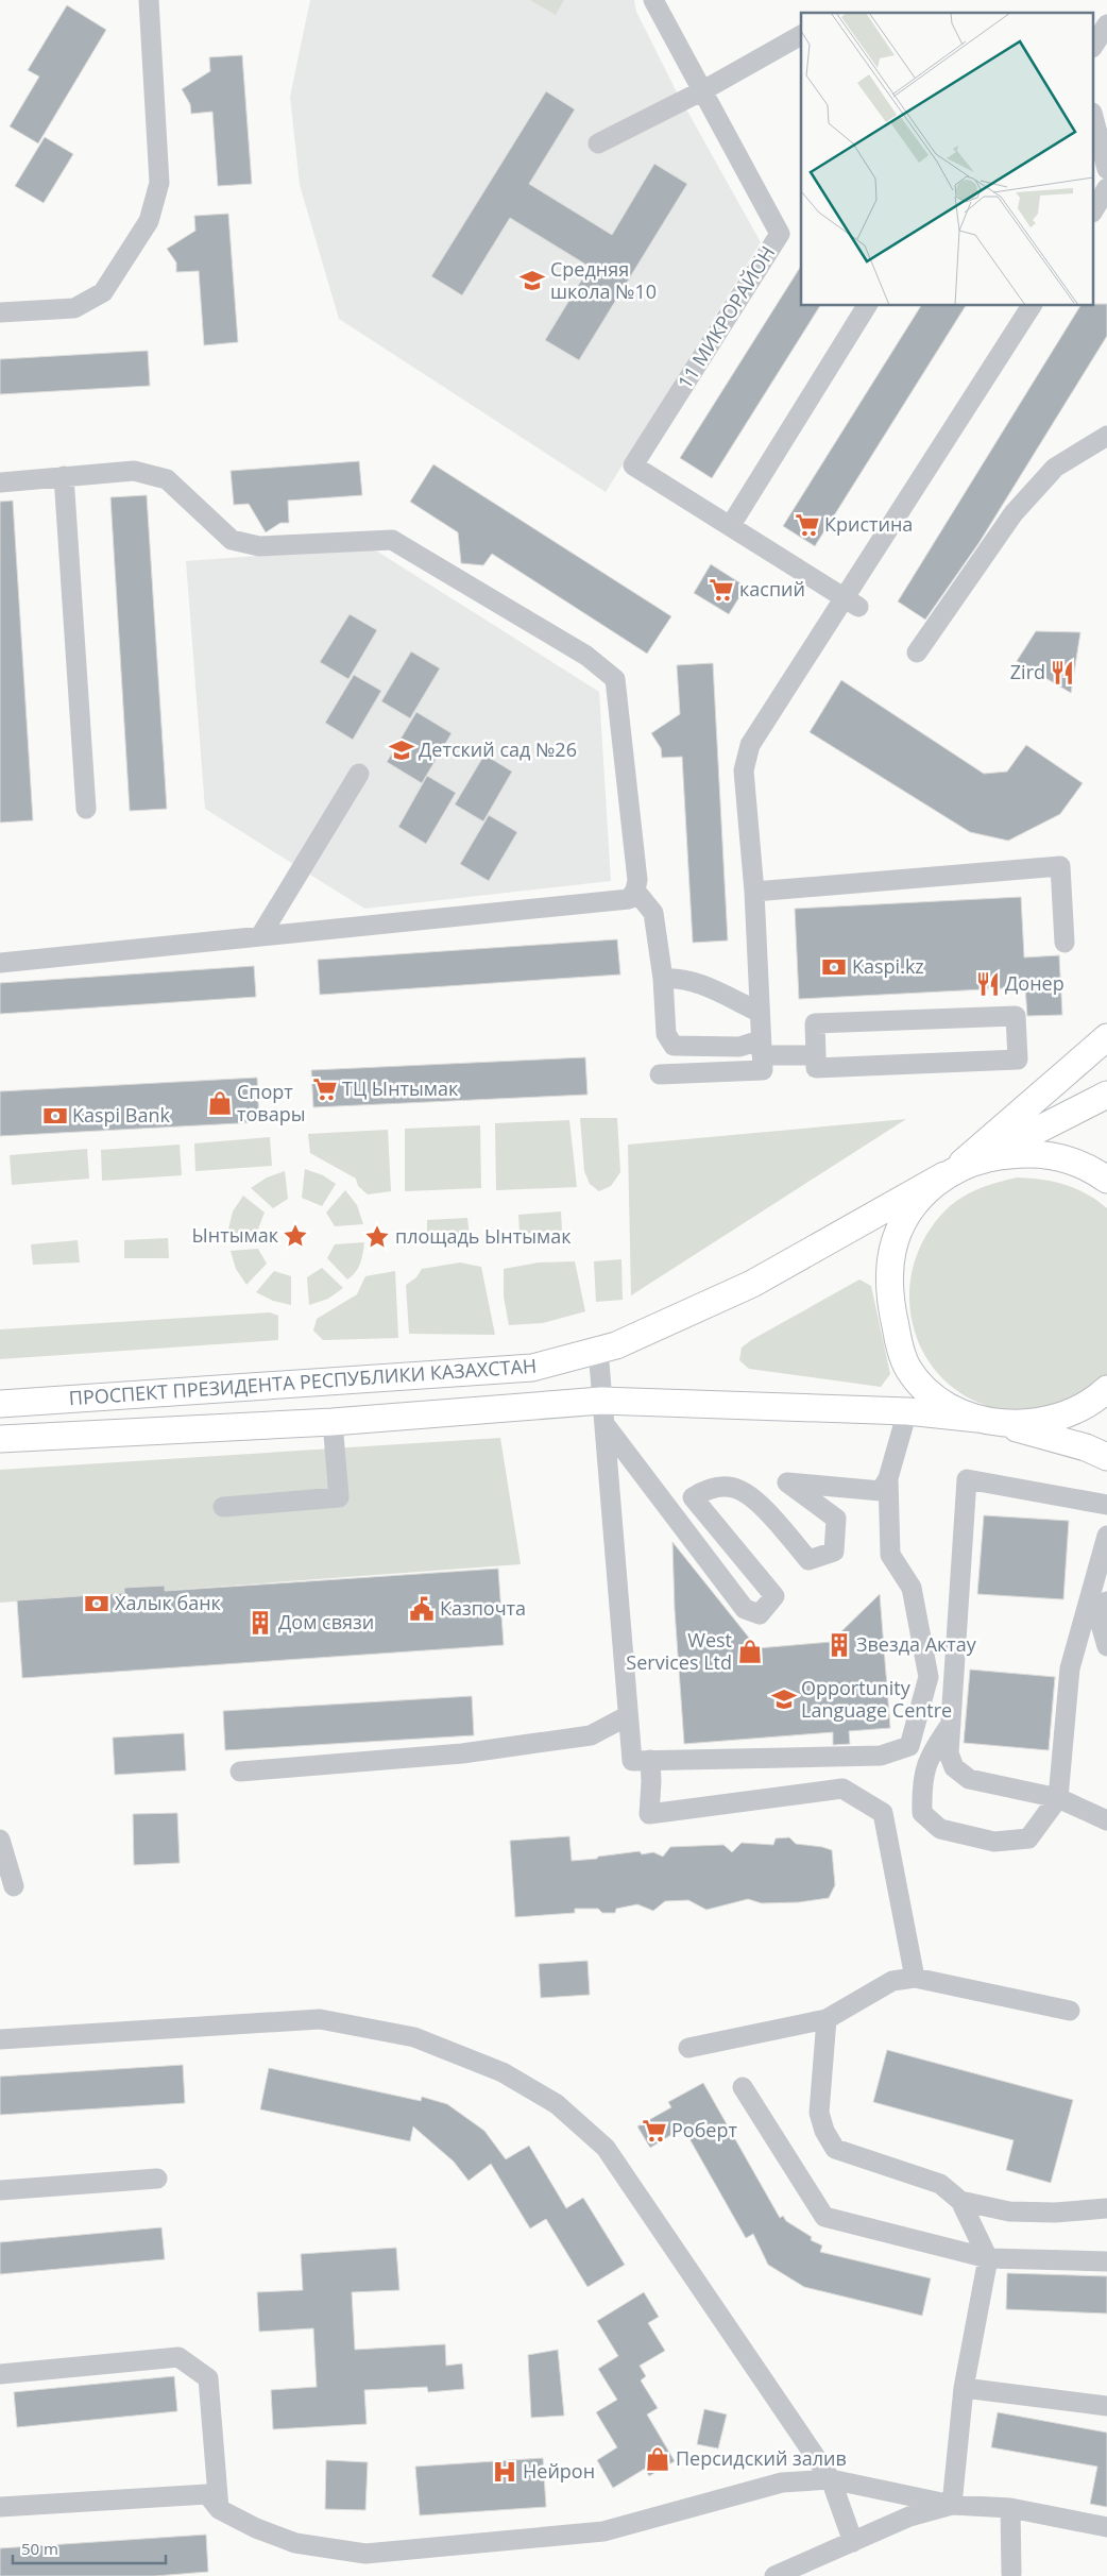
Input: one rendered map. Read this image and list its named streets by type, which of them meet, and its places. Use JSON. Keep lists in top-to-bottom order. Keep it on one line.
{"streets":{"main road":["ПРОСПЕКТ ПРЕЗИДЕНТА РЕСПУБЛИКИ КАЗАХСТАН"],"street":["11 МИКРОРАЙОН"]},"places":{"school or university":["Средняя школа №10","Детский сад №26","Opportunity Language Centre"],"supermarket":["Кристина","каспий","ТЦ Ынтымак","Роберт"],"restaurant":["Zird","Донер"],"bank":["Kaspi.kz","Kaspi Bank","Халык банк"],"shop":["Спорт товары","West Services Ltd","Персидский залив"],"place":["Ынтымак","площадь Ынтымак"],"public building":["Казпочта"],"building":["Дом связи","Звезда Актау"],"hospital":["Нейрон"]},"scale_bar":"50 m"}
